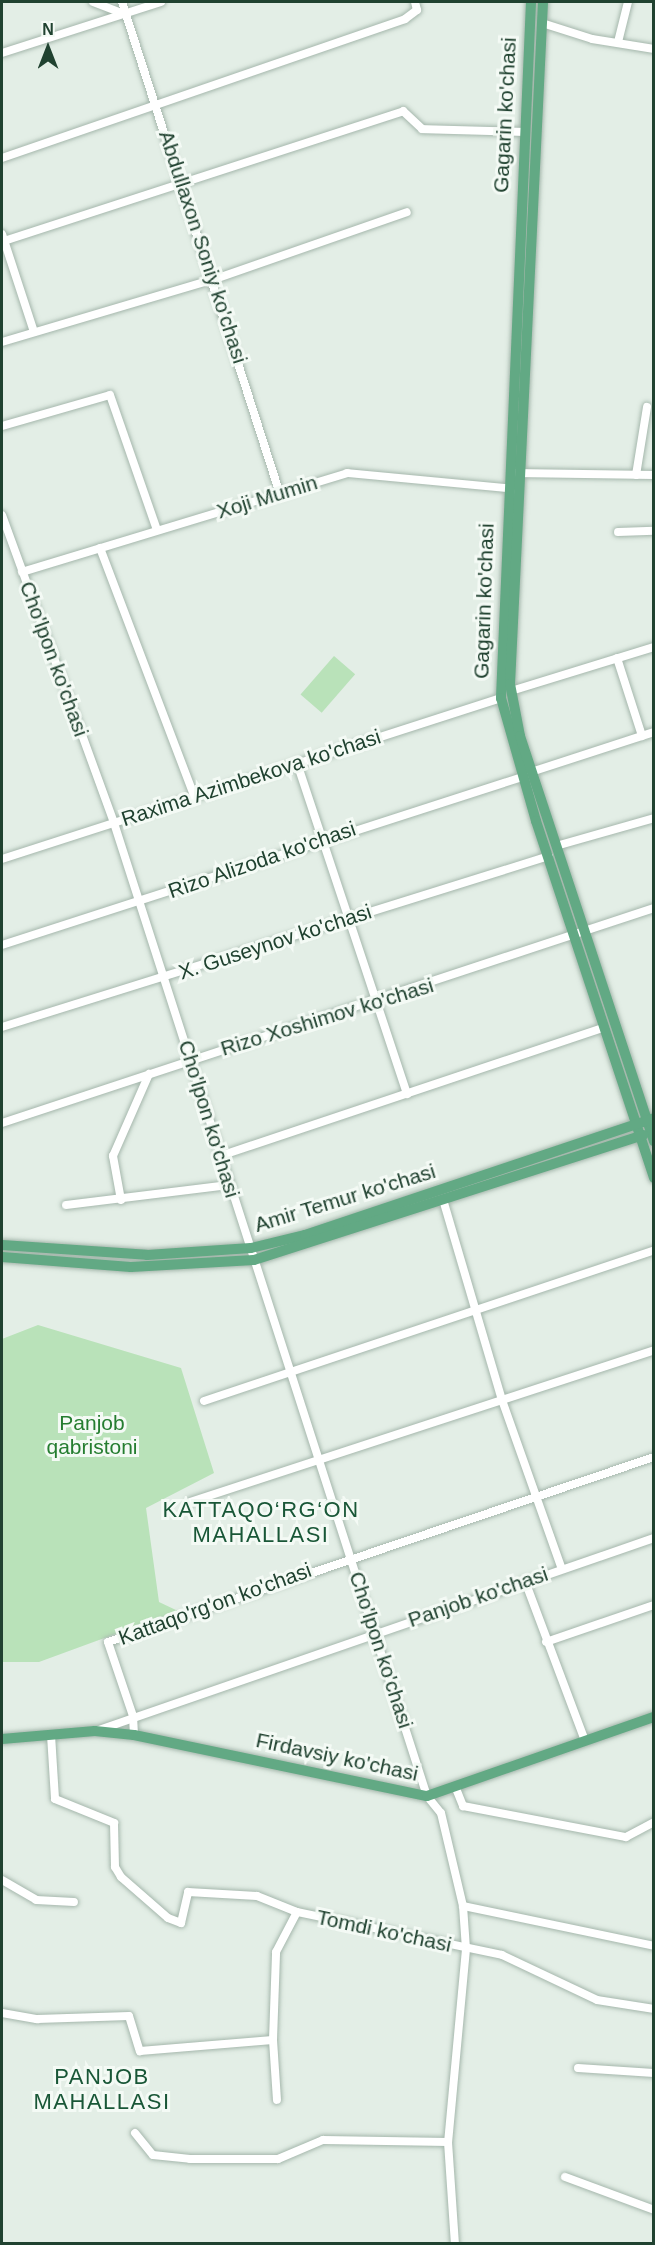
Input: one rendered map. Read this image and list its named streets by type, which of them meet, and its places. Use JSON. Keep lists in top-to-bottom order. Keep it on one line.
{"streets":{"main road":["Gagarin ko'chasi","Amir Temur ko'chasi","Firdavsiy ko'chasi"],"street":["Abdullaxon Soniy ko'chasi","Xoji Mumin","Cho'lpon ko'chasi","Raxima Azimbekova ko'chasi","Rizo Alizoda ko'chasi","X. Guseynov ko'chasi","Rizo Xoshimov ko'chasi","Panjob ko'chasi","Kattaqo'rg'on ko'chasi","Tomdi ko'chasi"]},"crossings":[["Gagarin ko'chasi","Xoji Mumin"],["Gagarin ko'chasi","Raxima Azimbekova ko'chasi"],["Gagarin ko'chasi","Rizo Alizoda ko'chasi"],["Gagarin ko'chasi","X. Guseynov ko'chasi"],["Gagarin ko'chasi","Rizo Xoshimov ko'chasi"],["Gagarin ko'chasi","Amir Temur ko'chasi"],["Abdullaxon Soniy ko'chasi","Xoji Mumin"],["Xoji Mumin","Cho'lpon ko'chasi"],["Cho'lpon ko'chasi","Raxima Azimbekova ko'chasi"],["Cho'lpon ko'chasi","Rizo Alizoda ko'chasi"],["Cho'lpon ko'chasi","X. Guseynov ko'chasi"],["Cho'lpon ko'chasi","Rizo Xoshimov ko'chasi"],["Cho'lpon ko'chasi","Amir Temur ko'chasi"],["Cho'lpon ko'chasi","Panjob ko'chasi"],["Cho'lpon ko'chasi","Kattaqo'rg'on ko'chasi"],["Cho'lpon ko'chasi","Firdavsiy ko'chasi"],["Cho'lpon ko'chasi","Tomdi ko'chasi"],["Panjob ko'chasi","Kattaqo'rg'on ko'chasi"],["Panjob ko'chasi","Firdavsiy ko'chasi"],["Kattaqo'rg'on ko'chasi","Firdavsiy ko'chasi"]],"districts":["KATTAQO‘RG‘ON MAHALLASI","PANJOB MAHALLASI"],"parks":["Panjob qabristoni"],"north":"top"}
